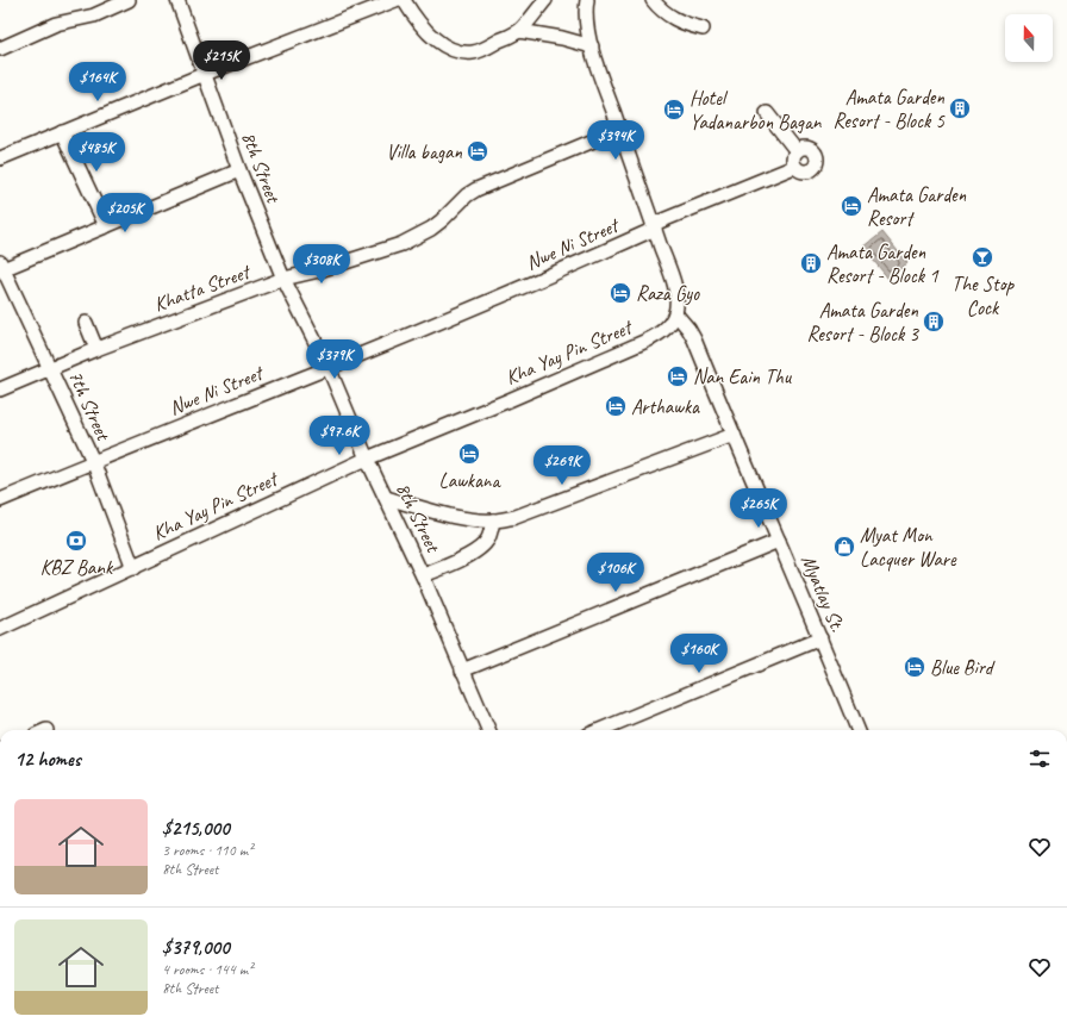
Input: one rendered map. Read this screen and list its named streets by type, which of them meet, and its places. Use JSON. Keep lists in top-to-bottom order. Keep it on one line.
{"streets":{"street":["8th Street","Nwe Ni Street","Khatta Street","Kha Yay Pin Street","7th Street","Myatlay St."]},"crossings":[["8th Street","Nwe Ni Street"],["8th Street","Khatta Street"],["8th Street","Kha Yay Pin Street"],["Nwe Ni Street","7th Street"],["Khatta Street","7th Street"],["Kha Yay Pin Street","7th Street"],["Kha Yay Pin Street","Myatlay St."]],"places":{"building":["Amata Garden Resort - Block 5","Amata Garden Resort - Block 1","Amata Garden Resort - Block 3"],"hotel":["Hotel Yadanarbon Bagan","Villa bagan","Amata Garden Resort","Raza Gyo","Nan Eain Thu","Arthawka","Lawkana","Blue Bird"],"bar":["The Stop Cock"],"bank":["KBZ Bank"],"shop":["Myat Mon Lacquer Ware"]},"north":"top","page":{"price":["$215K","$164K","$394K","$485K","$205K","$308K","$379K","$97.6K","$269K","$265K","$106K","$160K"],"heading":"12 homes","list":[{"name":"$215,000","note":"3 rooms · 110 m² · 8th Street"},{"name":"$379,000","note":"4 rooms · 144 m² · 8th Street"}]}}
